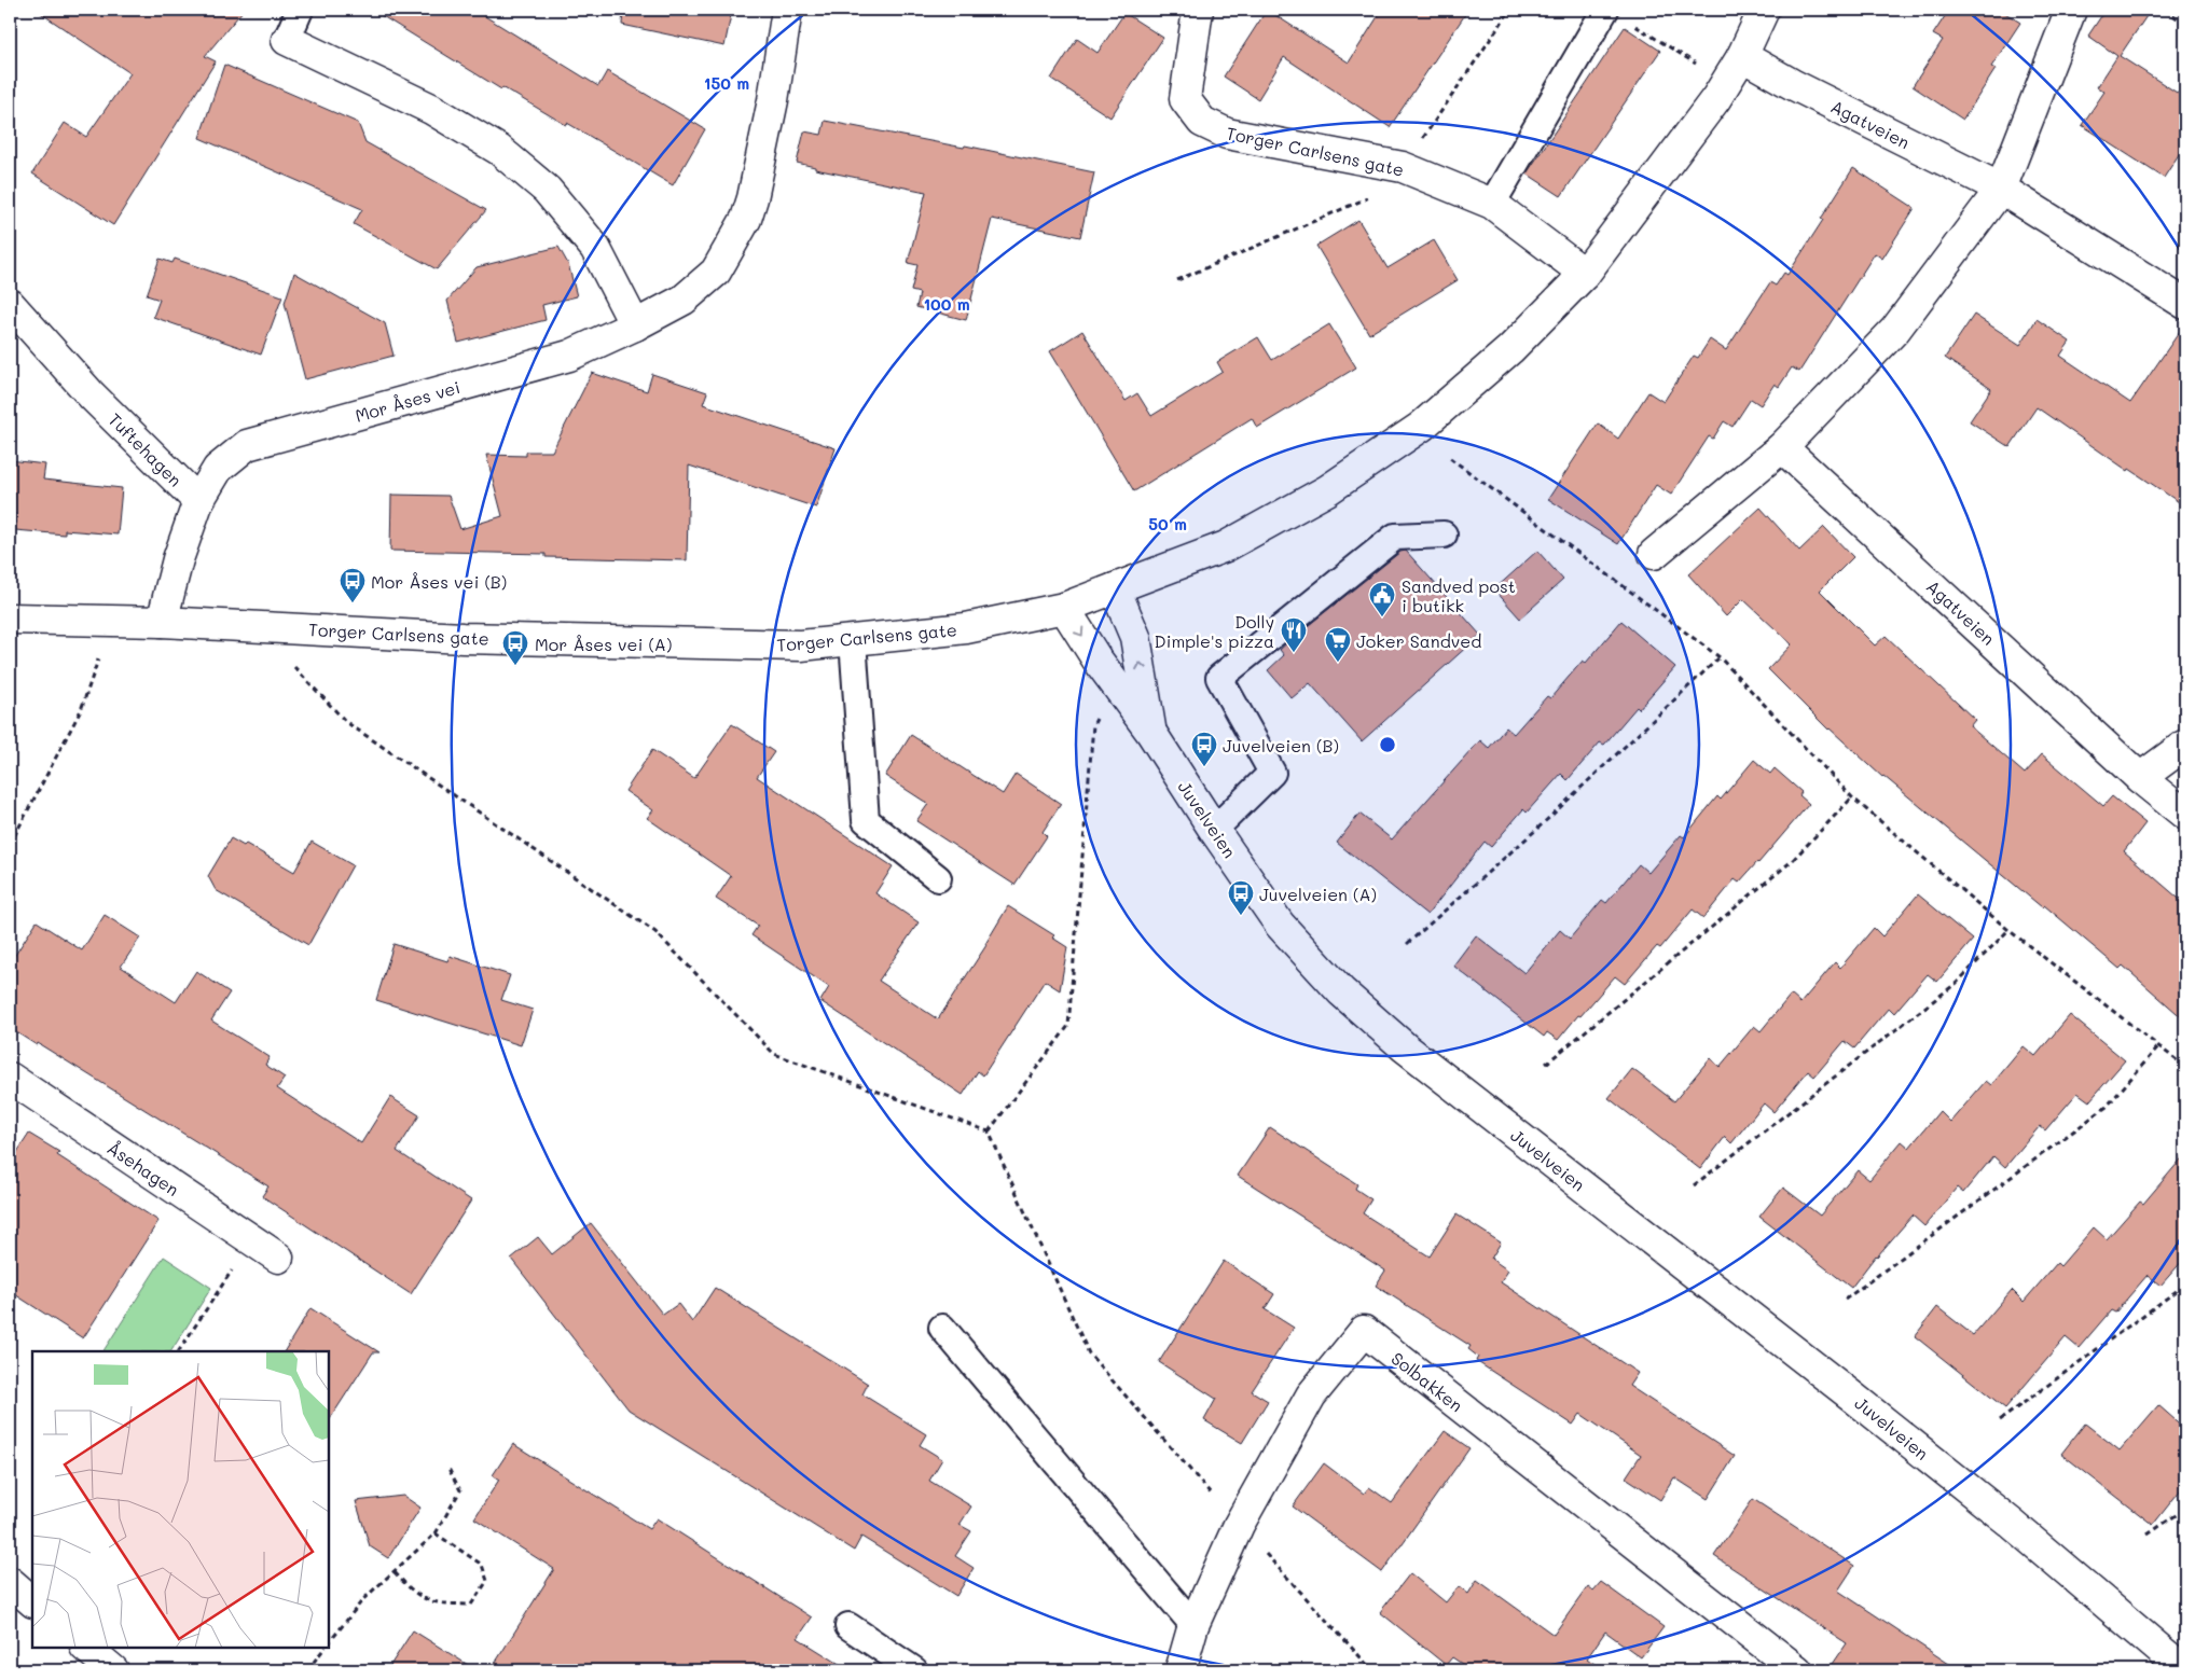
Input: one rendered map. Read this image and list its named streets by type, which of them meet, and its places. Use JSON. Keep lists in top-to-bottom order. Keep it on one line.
{"streets":{"street":["Agatveien","Torger Carlsens gate","Mor Åses vei","Tuftehagen","Juvelveien","Åsehagen","Solbakken"]},"crossings":[["Agatveien","Torger Carlsens gate"],["Torger Carlsens gate","Juvelveien"],["Mor Åses vei","Tuftehagen"]],"places":{"bus stop":["Mor Åses vei (B)","Mor Åses vei (A)","Juvelveien (B)","Juvelveien (A)"],"public building":["Sandved post i butikk"],"restaurant":["Dolly Dimple's pizza"],"supermarket":["Joker Sandved"]},"rings":["150 m","100 m","50 m"]}
